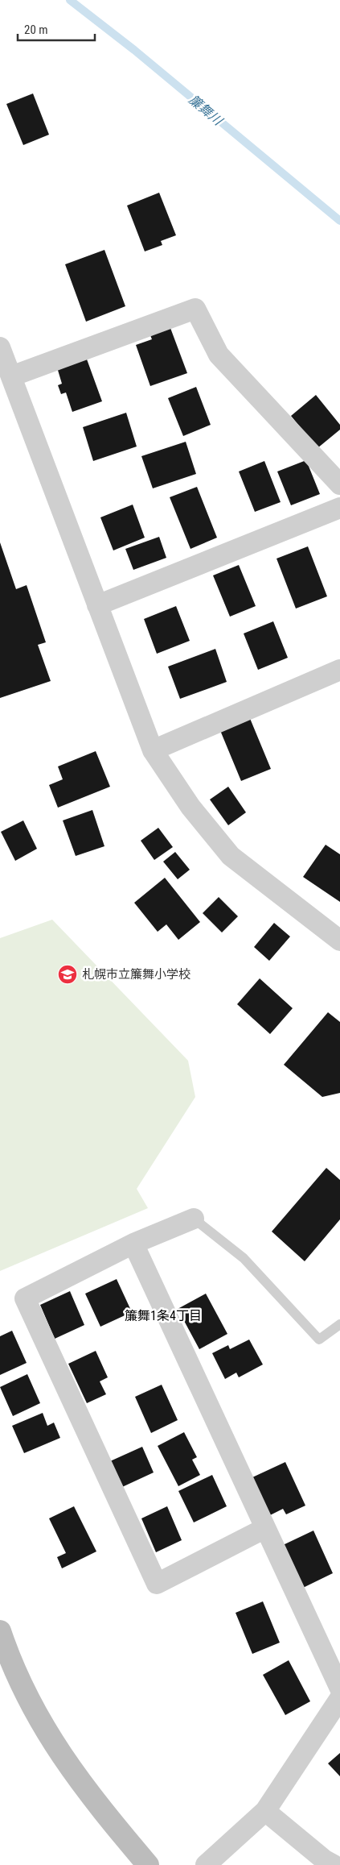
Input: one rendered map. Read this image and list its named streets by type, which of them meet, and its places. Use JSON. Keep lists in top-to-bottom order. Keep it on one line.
{"districts":["簾舞1条4丁目"],"water":["簾舞川"],"places":{"school or university":["札幌市立簾舞小学校"]},"scale_bar":"20 m"}
